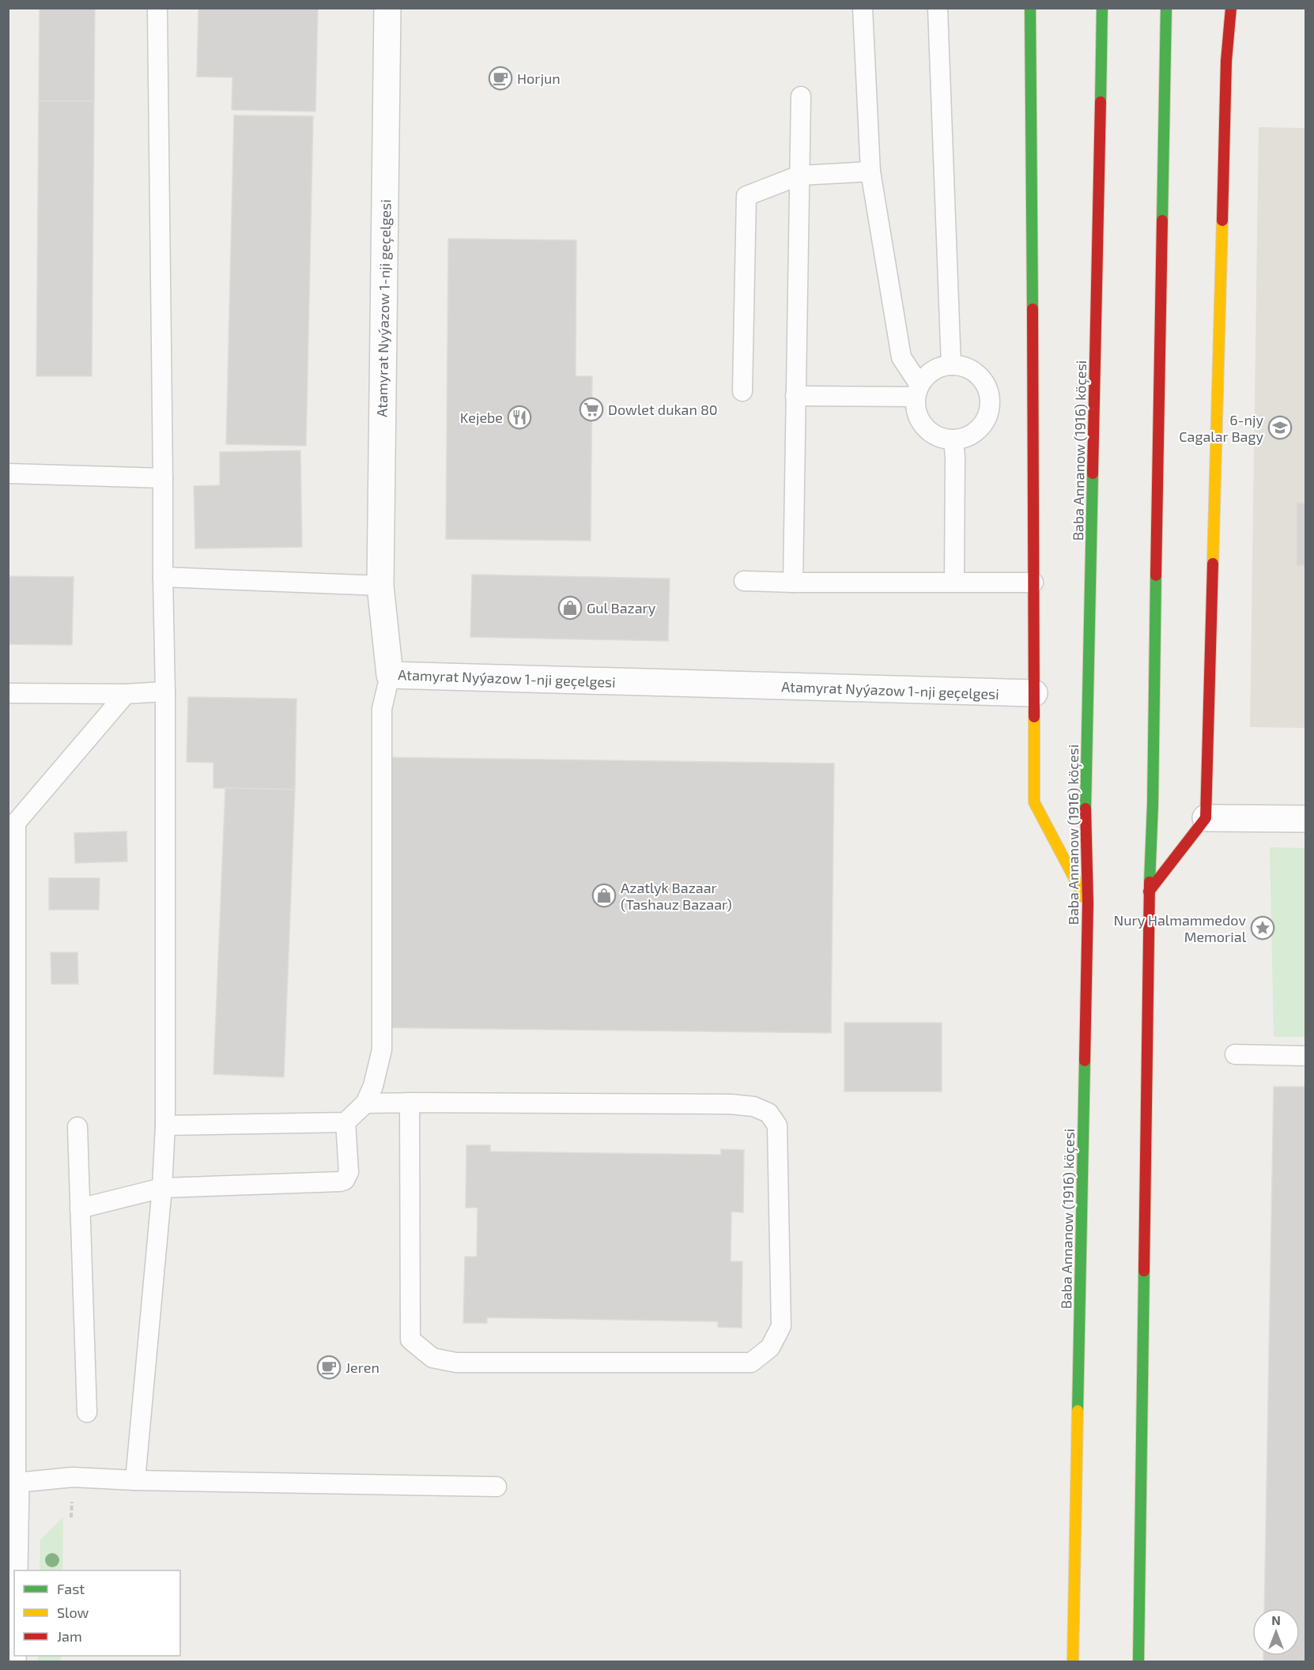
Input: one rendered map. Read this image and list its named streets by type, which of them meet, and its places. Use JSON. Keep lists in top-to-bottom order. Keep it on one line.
{"streets":{"main road":["Baba Annanow (1916) köçesi"],"street":["Atamyrat Nyýazow 1-nji geçelgesi"]},"places":{"cafe":["Horjun","Jeren"],"supermarket":["Dowlet dukan 80"],"restaurant":["Kejebe"],"school or university":["6-njy Cagalar Bagy"],"shop":["Gul Bazary","Azatlyk Bazaar (Tashauz Bazaar)"],"place":["Nury Halmammedov Memorial"]},"legend":["Fast","Slow","Jam"],"north":"top"}
